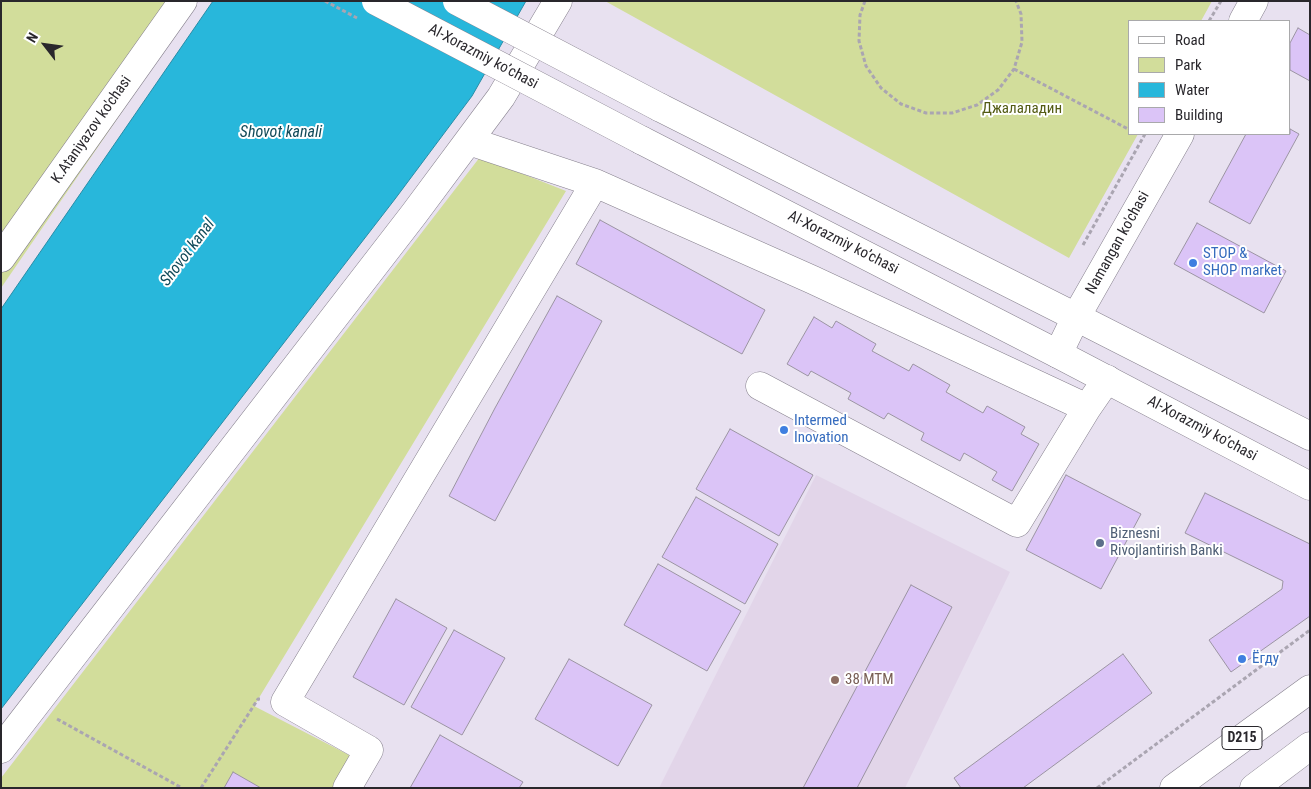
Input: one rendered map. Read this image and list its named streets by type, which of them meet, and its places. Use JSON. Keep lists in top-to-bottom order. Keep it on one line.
{"streets":{"main road":["Al-Xorazmiy ko’chasi","K.Ataniyazov ko'chasi","Namangan ko'chasi","D215"]},"crossings":[["Al-Xorazmiy ko’chasi","Namangan ko'chasi"]],"water":["Shovot kanali","Shovot kanal"],"parks":["Джалаладин"],"places":["STOP & SHOP market","Intermed Inovation","Biznesni Rivojlantirish Banki","Ёгду","38 MTM"],"legend":["Road","Park","Water","Building"],"north":"top left"}
